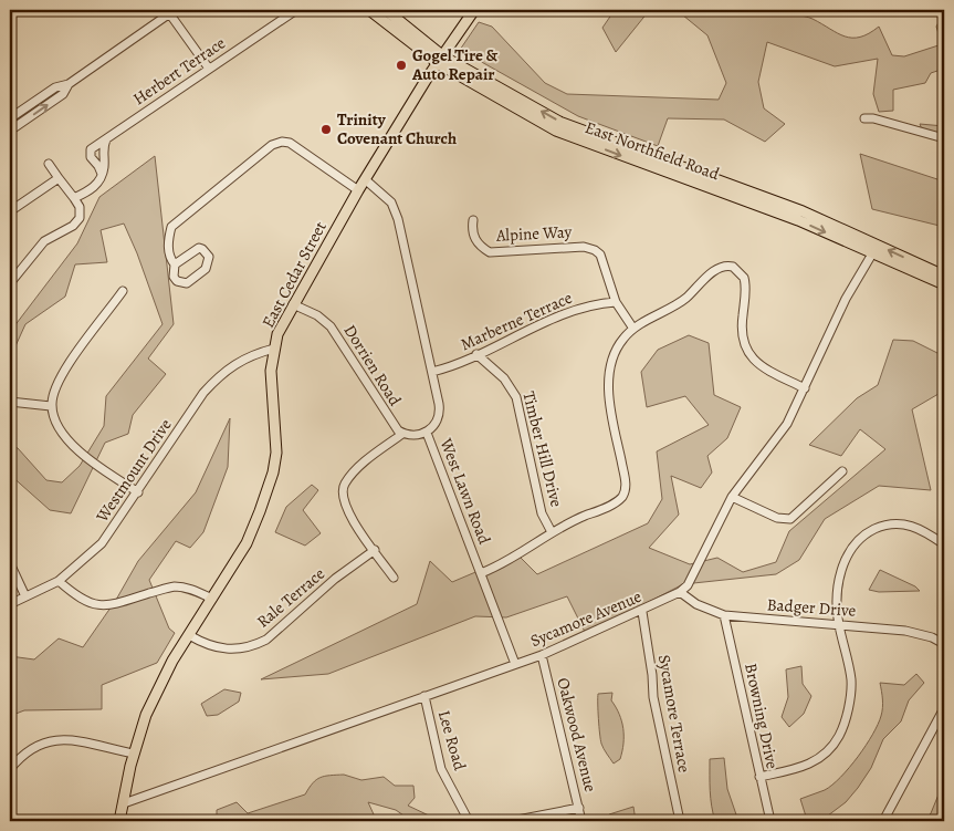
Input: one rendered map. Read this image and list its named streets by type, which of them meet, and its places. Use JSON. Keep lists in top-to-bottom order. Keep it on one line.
{"streets":{"main road":["East Northfield Road","East Cedar Street"],"street":["Herbert Terrace","Alpine Way","Marberne Terrace","Dorrien Road","Timber Hill Drive","Westmount Drive","West Lawn Road","Rale Terrace","Badger Drive","Sycamore Avenue","Sycamore Terrace","Browning Drive","Oakwood Avenue","Lee Road"]},"crossings":[["East Northfield Road","East Cedar Street"],["Alpine Way","Marberne Terrace"],["East Cedar Street","Dorrien Road"],["East Cedar Street","Westmount Drive"],["East Cedar Street","West Lawn Road"],["East Cedar Street","Rale Terrace"],["East Cedar Street","Sycamore Avenue"],["Marberne Terrace","Timber Hill Drive"],["Marberne Terrace","West Lawn Road"],["West Lawn Road","Sycamore Avenue"],["Badger Drive","Sycamore Avenue"],["Badger Drive","Browning Drive"],["Sycamore Avenue","Sycamore Terrace"],["Sycamore Avenue","Oakwood Avenue"],["Sycamore Avenue","Lee Road"]],"places":["Gogel Tire & Auto Repair","Trinity Covenant Church"]}
